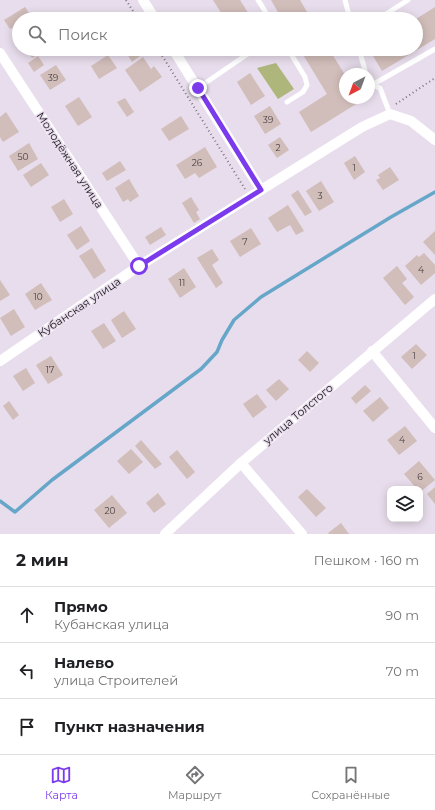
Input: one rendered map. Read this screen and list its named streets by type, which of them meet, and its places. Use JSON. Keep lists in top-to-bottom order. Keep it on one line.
{"streets":{"street":["Молодёжная улица","Кубанская улица","улица Толстого"]},"crossings":[["Молодёжная улица","Кубанская улица"]],"house_numbers":["39","39","2","50","26","1","3","7","4","11","10","1","17","4","6","20"],"north":"bottom left","page":{"search":"Поиск","heading":["2 мин","Пешком · 160 m"],"list":[["Прямо","Кубанская улица","90 m"],["Налево","улица Строителей","70 m"],"Пункт назначения"],"nav":["Карта","Маршрут","Сохранённые"]}}
